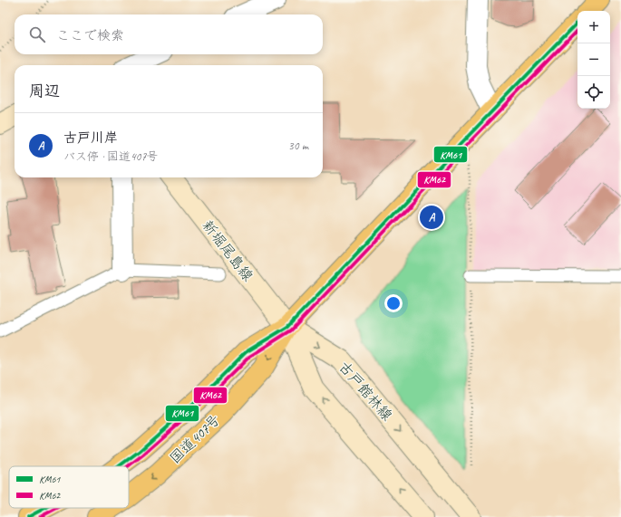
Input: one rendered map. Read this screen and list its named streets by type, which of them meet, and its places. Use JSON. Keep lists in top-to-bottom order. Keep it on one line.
{"streets":{"highway":["国道407号"],"main road":["新堀尾島線","古戸館林線"]},"crossings":[["新堀尾島線","古戸館林線"],["新堀尾島線","国道407号"],["古戸館林線","国道407号"]],"lines":["transit line KM61","transit line KM62"],"legend":["KM61","KM62"],"page":{"map_buttons":["+","−"],"search":"ここで検索","heading":"周辺","list":[{"mark":"A","name":"古戸川岸","note":"バス停 · 国道407号","value":"30 m"}],"pins":"A"}}
